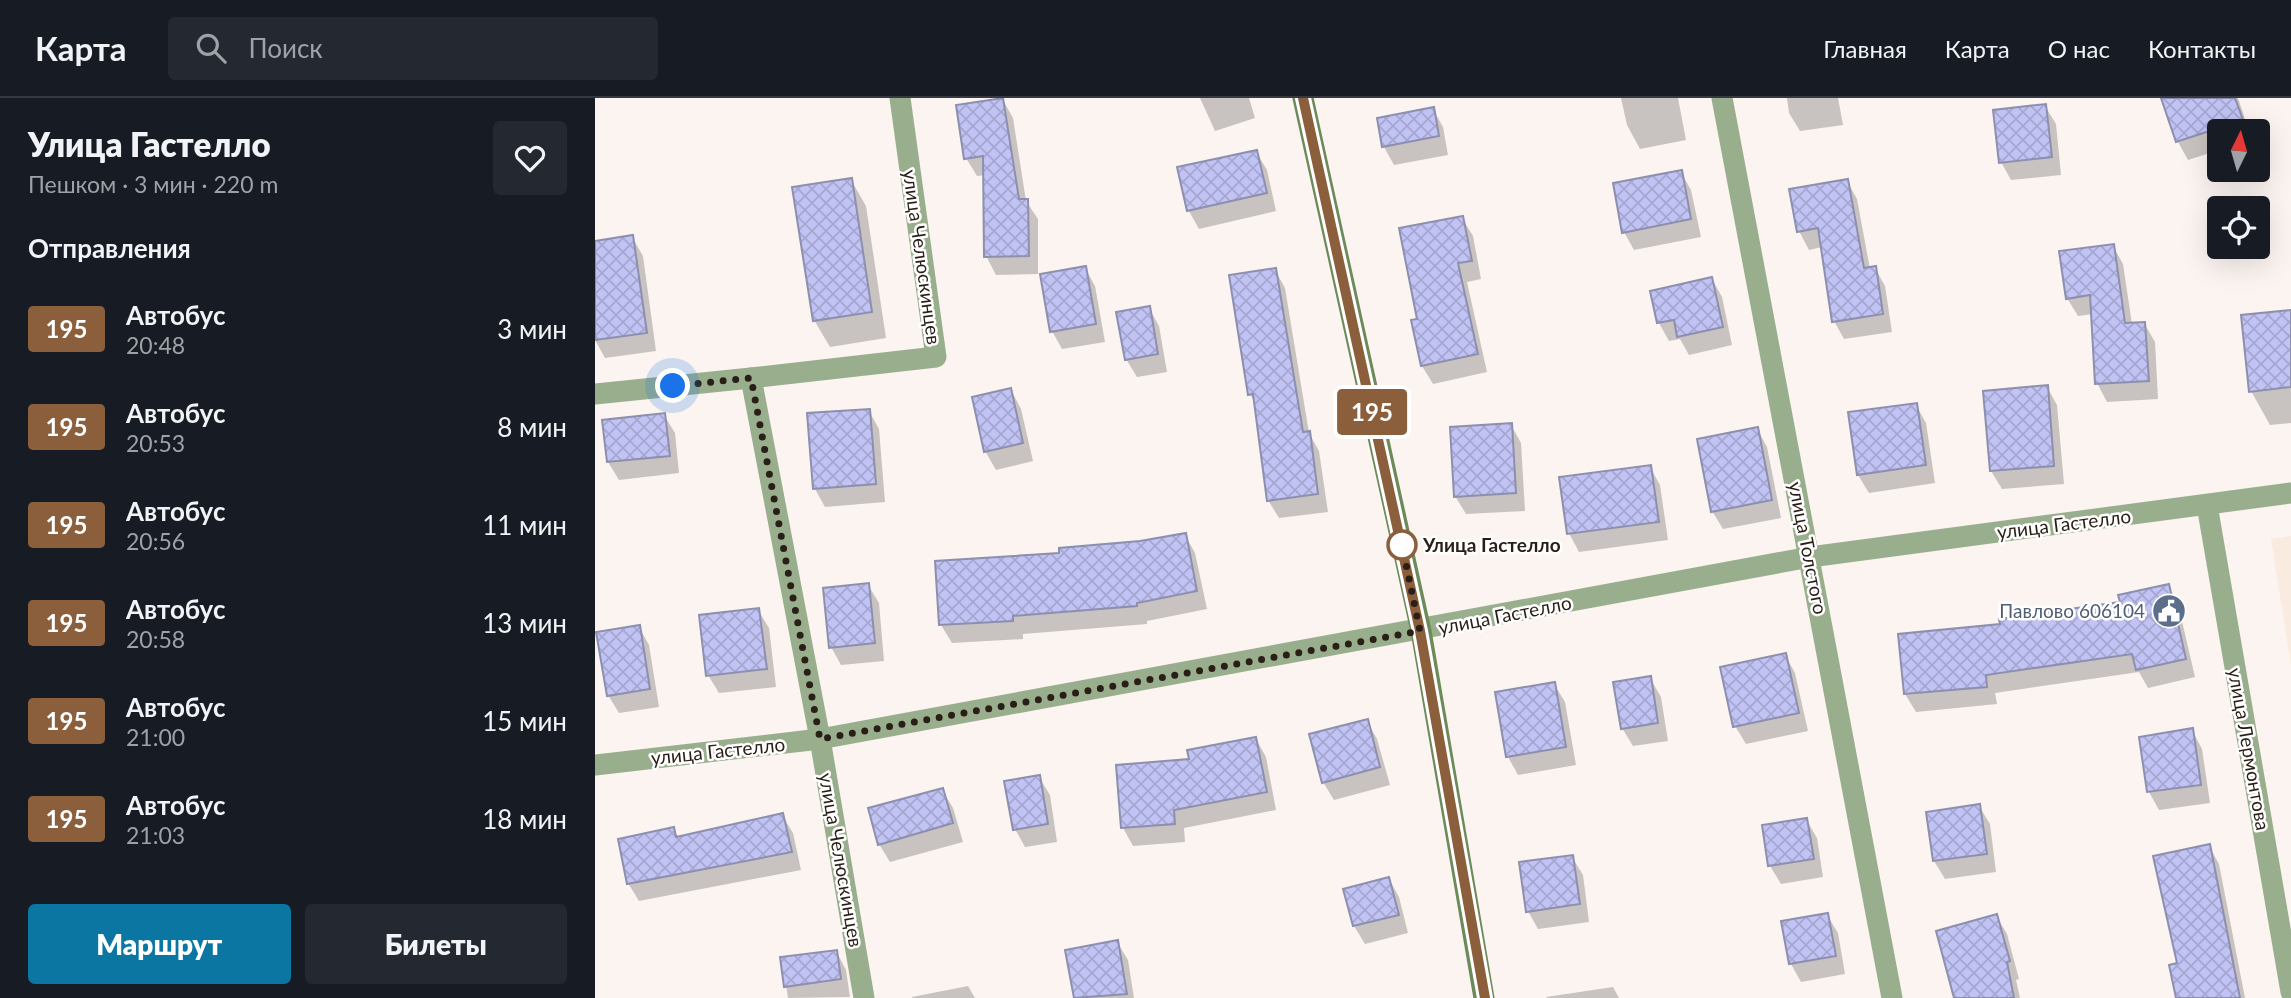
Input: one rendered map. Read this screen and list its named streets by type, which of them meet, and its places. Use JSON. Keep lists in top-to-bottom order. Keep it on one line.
{"streets":{"street":["улица Челюскинцев","улица Гастелло","улица Толстого","улица Лермонтова"]},"crossings":[["улица Челюскинцев","улица Гастелло"],["улица Гастелло","улица Толстого"],["улица Гастелло","улица Лермонтова"]],"places":{"other":["Улица Гастелло"],"public building":["Павлово 606104"]},"lines":["bus line 195"],"north":"top","page":{"header":"Карта","search":"Поиск","nav":["Главная","Карта","О нас","Контакты"],"heading":[["Улица Гастелло","Пешком · 3 мин · 220 m"],"Отправления"],"on_map":"195","list":[{"mark":"195","name":"Автобус","note":"20:48","value":"3 мин"},{"mark":"195","name":"Автобус","note":"20:53","value":"8 мин"},{"mark":"195","name":"Автобус","note":"20:56","value":"11 мин"},{"mark":"195","name":"Автобус","note":"20:58","value":"13 мин"},{"mark":"195","name":"Автобус","note":"21:00","value":"15 мин"},{"mark":"195","name":"Автобус","note":"21:03","value":"18 мин"}],"buttons":["Маршрут","Билеты"]}}
